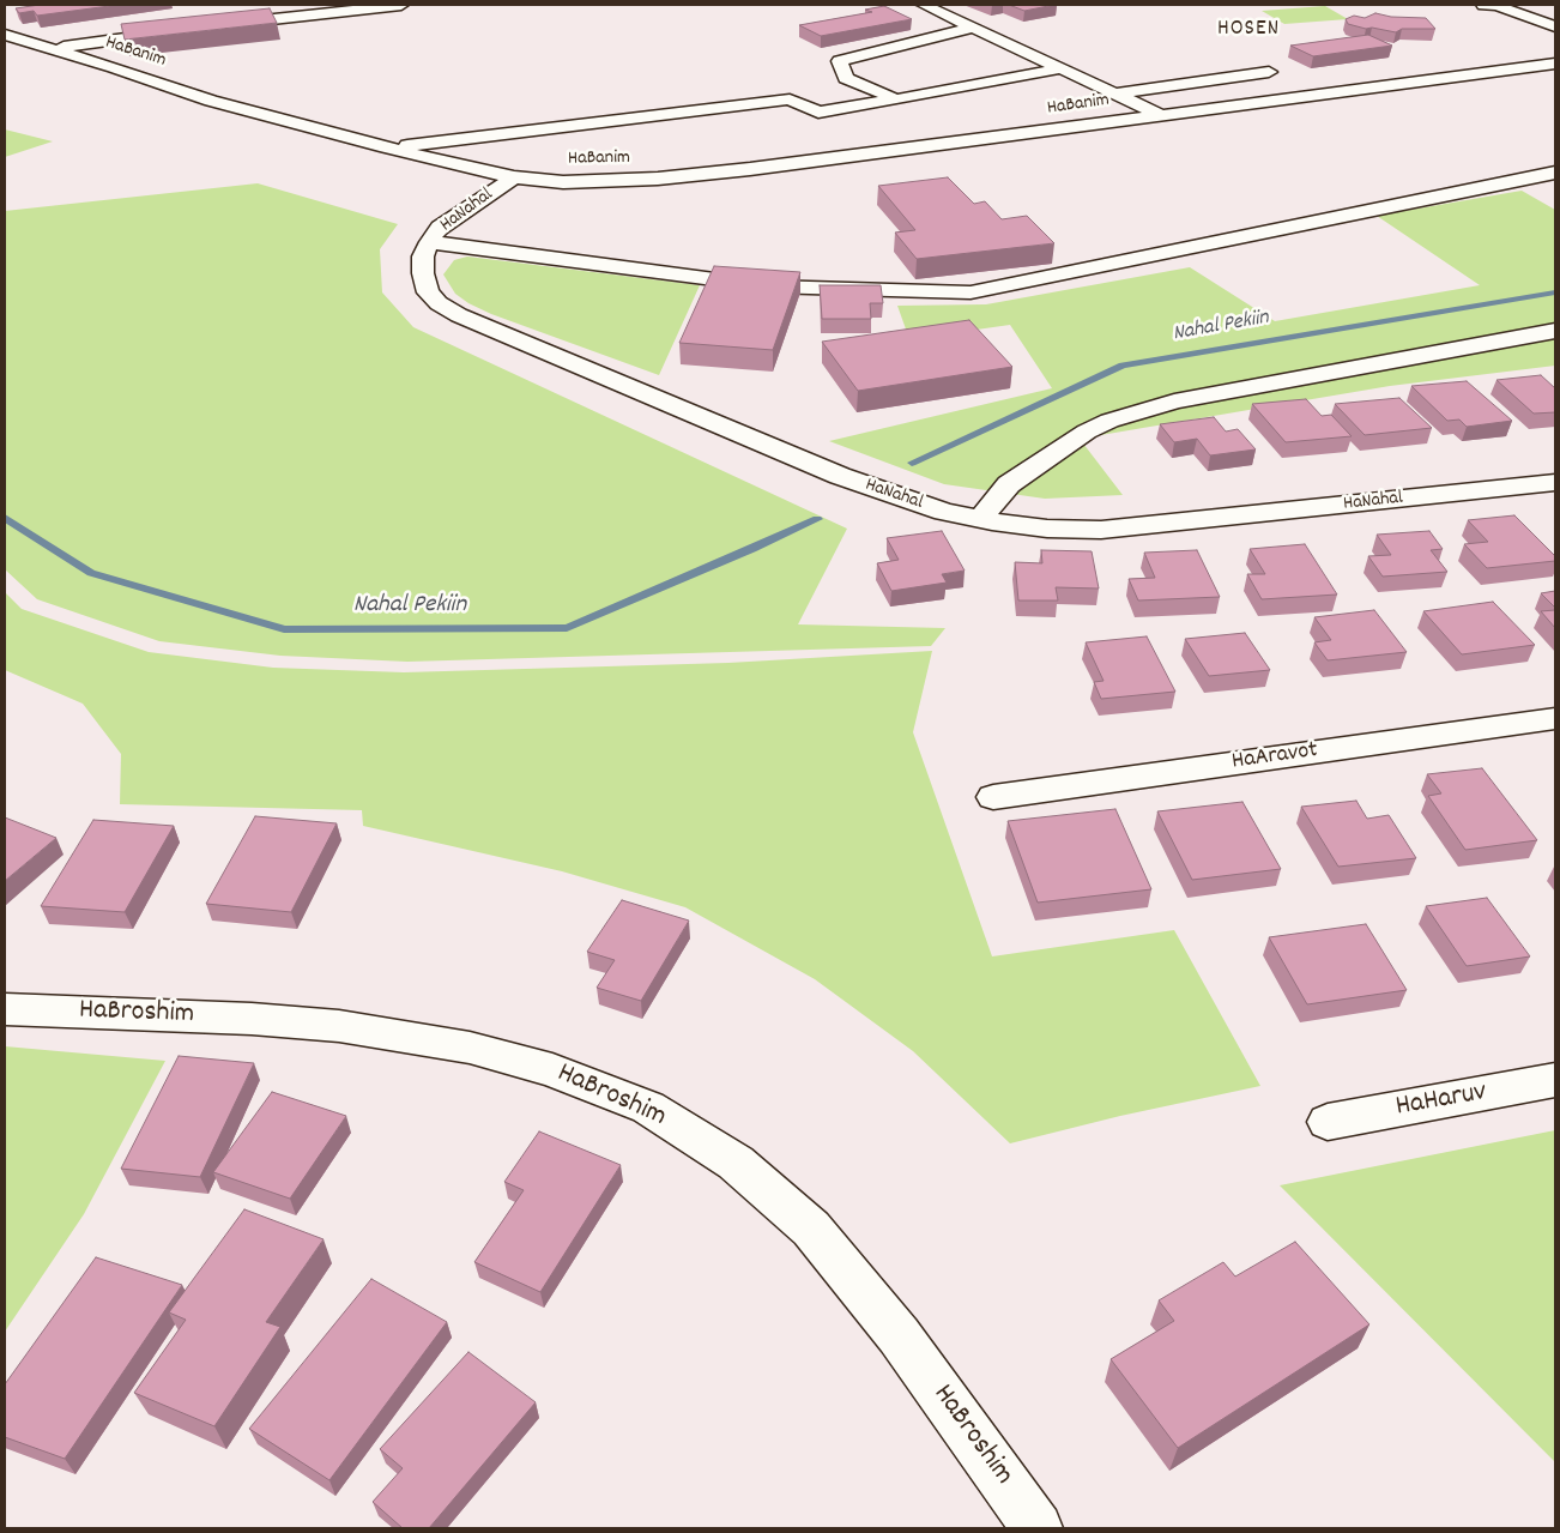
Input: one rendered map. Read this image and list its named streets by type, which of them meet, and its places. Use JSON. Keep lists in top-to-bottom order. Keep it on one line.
{"streets":{"street":["HaBanim","HaNahal","HaAravot","HaBroshim","HaHaruv"]},"crossings":[["HaBanim","HaNahal"]],"districts":["HOSEN"],"water":["Nahal Pekiin"]}
